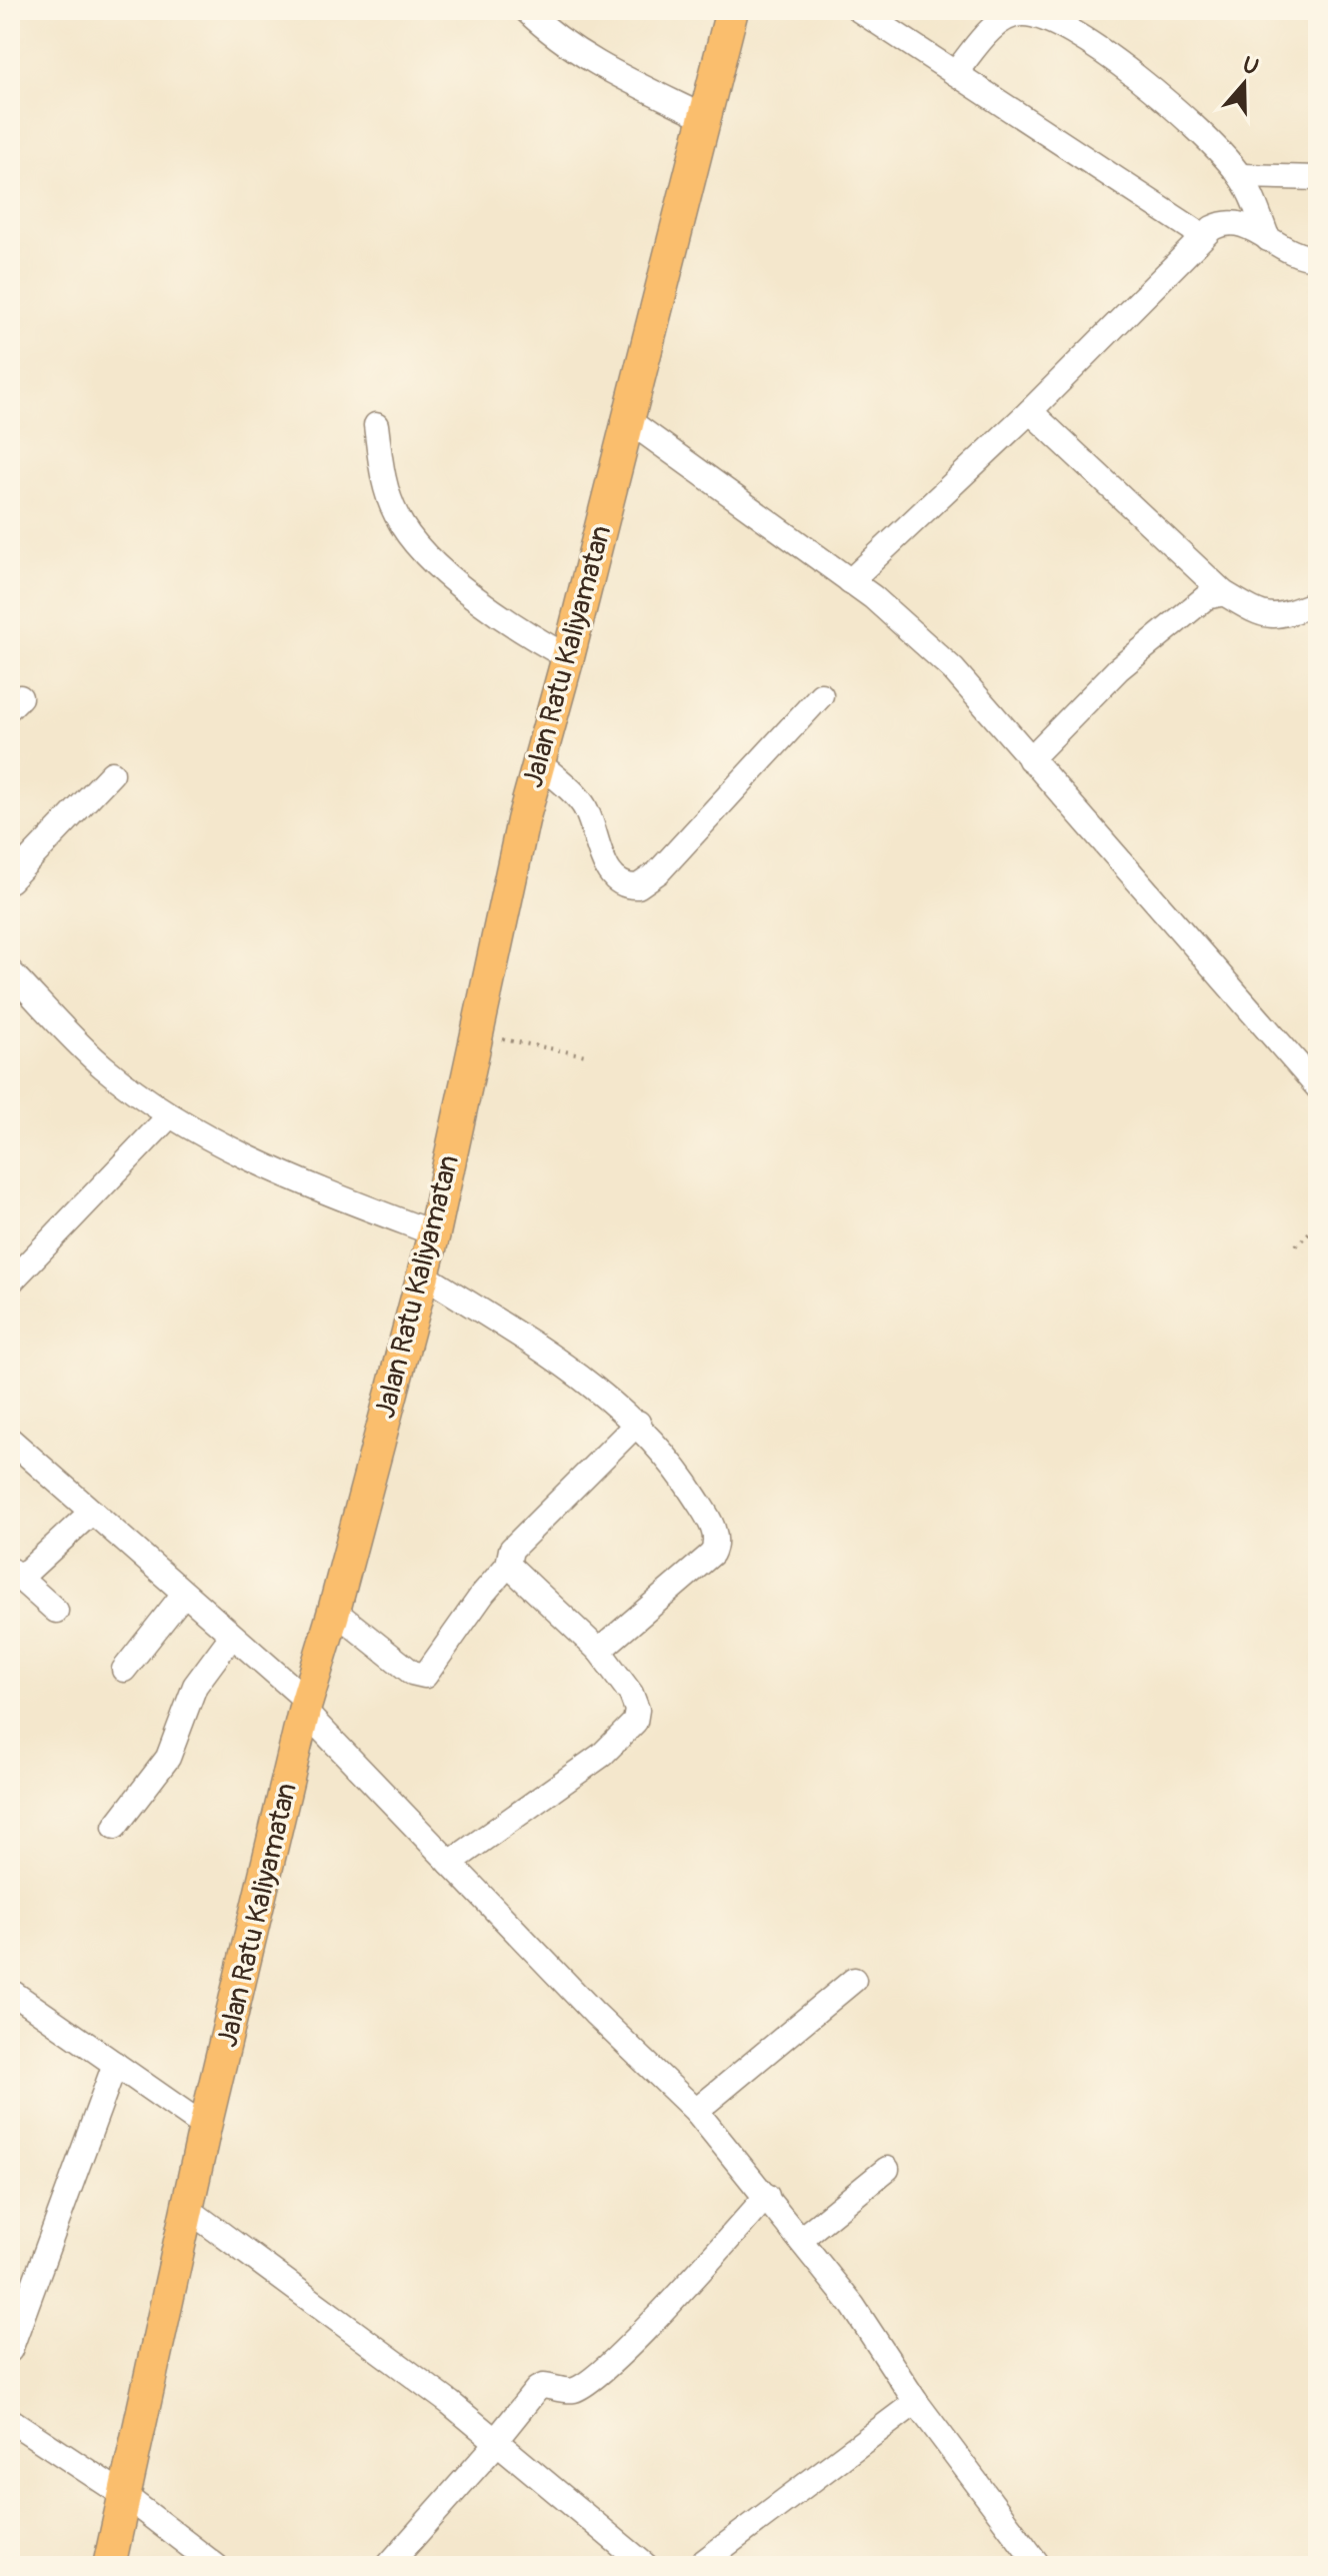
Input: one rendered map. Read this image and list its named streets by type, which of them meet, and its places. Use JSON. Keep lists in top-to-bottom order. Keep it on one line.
{"streets":{"main road":["Jalan Ratu Kaliyamatan"]},"north":"top"}
